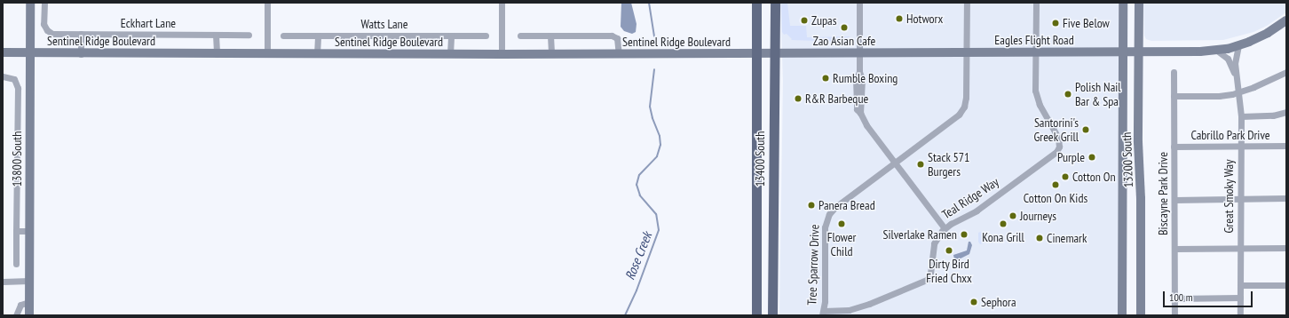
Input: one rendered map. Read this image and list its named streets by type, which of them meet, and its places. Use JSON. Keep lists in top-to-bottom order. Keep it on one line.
{"streets":{"main road":["Eagles Flight Road","Sentinel Ridge Boulevard","13800 South","13400 South","13200 South"],"street":["Eckhart Lane","Watts Lane","Cabrillo Park Drive","Biscayne Park Drive","Great Smoky Way","Teal Ridge Way","Tree Sparrow Drive"]},"crossings":[["Eagles Flight Road","Sentinel Ridge Boulevard"],["Eagles Flight Road","13400 South"],["Eagles Flight Road","13200 South"],["Eagles Flight Road","Great Smoky Way"],["Eagles Flight Road","Teal Ridge Way"],["Eagles Flight Road","Tree Sparrow Drive"],["Sentinel Ridge Boulevard","13800 South"],["Sentinel Ridge Boulevard","13400 South"],["Cabrillo Park Drive","Biscayne Park Drive"],["Cabrillo Park Drive","Great Smoky Way"],["Teal Ridge Way","Tree Sparrow Drive"]],"water":["Rose Creek"],"places":["Hotworx","Zupas","Five Below","Zao Asian Cafe","Rumble Boxing","Polish Nail Bar & Spa","R&R Barbeque","Santorini's Greek Grill","Purple","Stack 571 Burgers","Cotton On","Cotton On Kids","Panera Bread","Journeys","Flower Child","Kona Grill","Silverlake Ramen","Cinemark","Dirty Bird Fried Chxx","Sephora"],"scale_bar":"100 m"}
